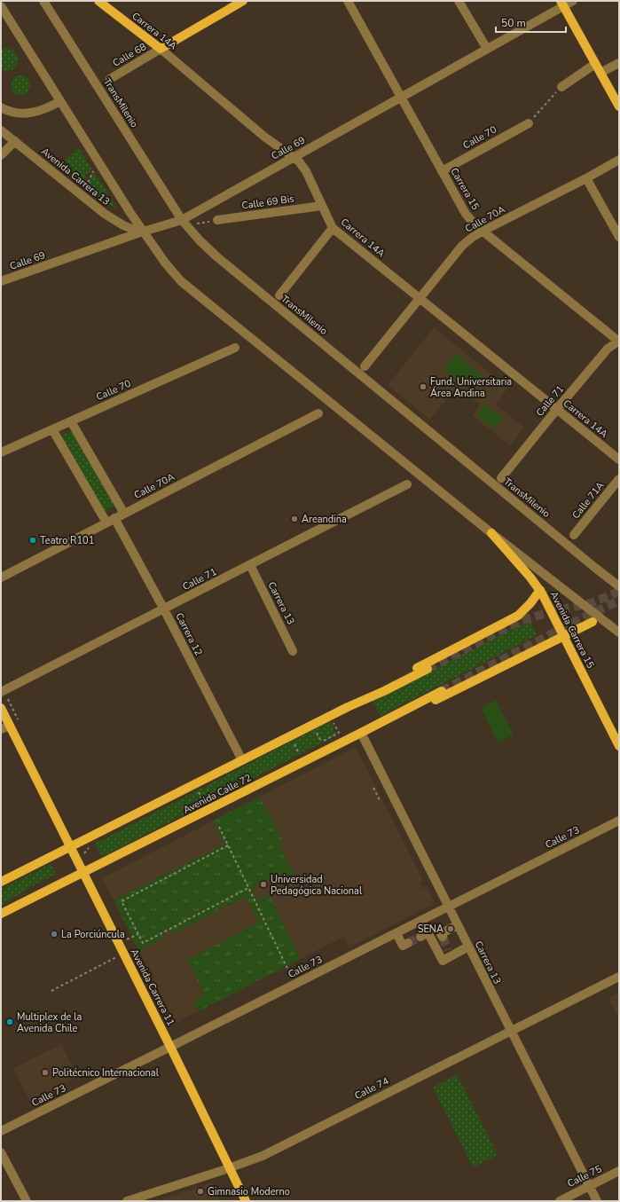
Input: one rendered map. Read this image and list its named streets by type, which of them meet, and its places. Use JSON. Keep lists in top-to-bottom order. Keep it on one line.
{"streets":{"main road":["Carrera 14A","Avenida Carrera 15","Avenida Calle 72","Avenida Carrera 11"],"street":["Calle 68","TransMilenio","Calle 70","Calle 69","Avenida Carrera 13","Carrera 15","Calle 69 Bis","Calle 70A","Calle 71","Calle 71A","Carrera 13","Carrera 12","Calle 73","Calle 74","Calle 75"]},"crossings":[["Carrera 14A","Calle 68"],["Carrera 14A","Calle 69"],["Carrera 14A","Calle 69 Bis"],["Carrera 14A","Calle 70A"],["Carrera 14A","Calle 71"],["TransMilenio","Calle 69"],["Calle 70","Carrera 15"],["Calle 70","Carrera 12"],["Calle 69","Avenida Carrera 13"],["Calle 69","Carrera 15"],["Carrera 15","Calle 70A"],["Carrera 15","Calle 71"],["Calle 70A","Carrera 12"],["Calle 71","Carrera 13"],["Calle 71","Carrera 12"],["Carrera 13","Avenida Calle 72"],["Carrera 13","Calle 73"],["Carrera 13","Calle 74"],["Carrera 13","Calle 75"],["Carrera 12","Avenida Calle 72"],["Avenida Calle 72","Avenida Carrera 11"],["Calle 73","Avenida Carrera 11"],["Avenida Carrera 11","Calle 74"]],"places":["Fund. Universitaria Área Andina","Areandina","Teatro R101","Universidad Pedagógica Nacional","SENA","La Porciúncula","Multiplex de la Avenida Chile","Politécnico Internacional","Gimnasio Moderno"],"scale_bar":"50 m"}
